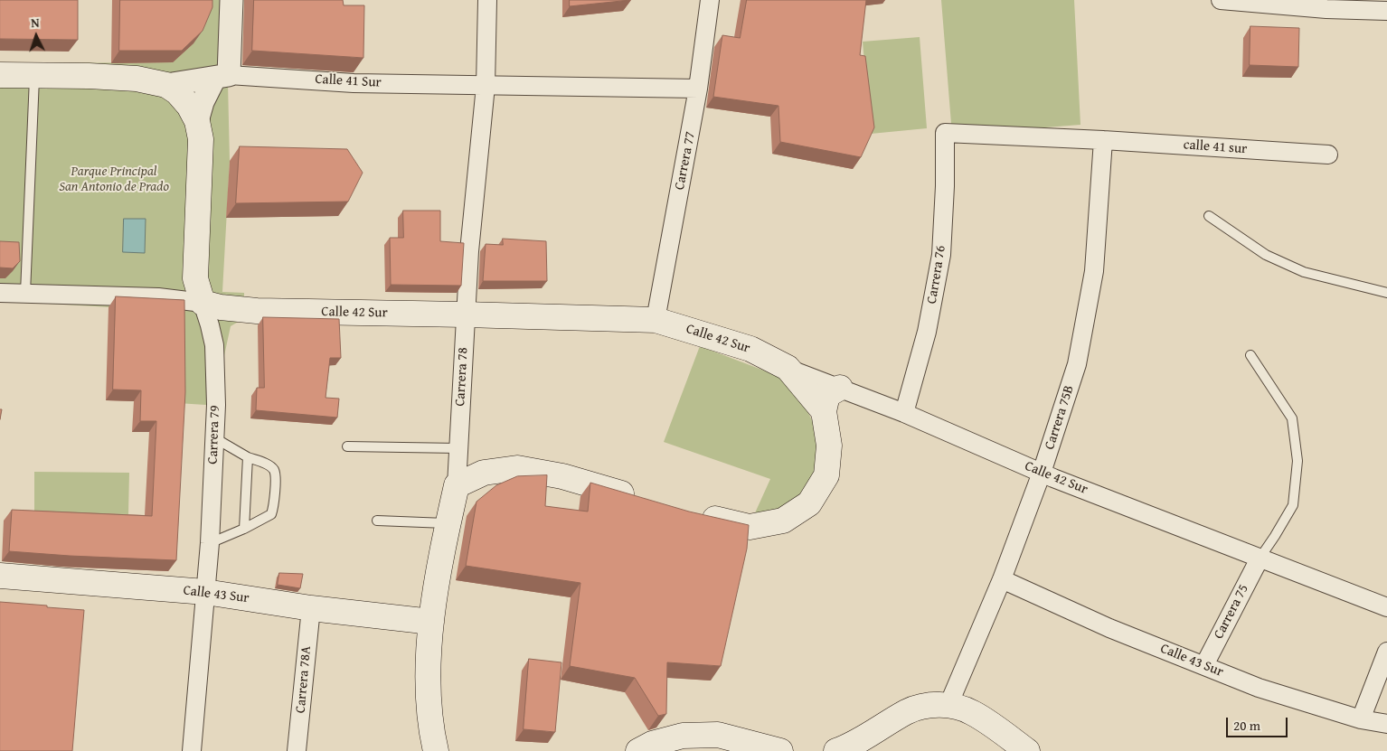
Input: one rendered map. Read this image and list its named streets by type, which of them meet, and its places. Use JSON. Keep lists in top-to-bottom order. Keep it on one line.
{"streets":{"main road":["Calle 41 Sur","Calle 42 Sur","Carrera 78","Carrera 79","Calle 43 Sur"],"street":["calle 41 sur","Carrera 77","Carrera 76","Carrera 75B","Carrera 75","Carrera 78A"]},"crossings":[["Calle 41 Sur","Carrera 77"],["Calle 41 Sur","Carrera 78"],["Calle 41 Sur","Carrera 79"],["calle 41 sur","Carrera 76"],["calle 41 sur","Carrera 75B"],["Carrera 77","Calle 42 Sur"],["Carrera 76","Calle 42 Sur"],["Calle 42 Sur","Carrera 78"],["Calle 42 Sur","Carrera 75B"],["Calle 42 Sur","Carrera 79"],["Calle 42 Sur","Carrera 75"],["Carrera 78","Calle 43 Sur"],["Carrera 75B","Calle 43 Sur"],["Carrera 79","Calle 43 Sur"],["Calle 43 Sur","Carrera 75"],["Calle 43 Sur","Carrera 78A"]],"parks":["Parque Principal San Antonio de Prado"],"scale_bar":"20 m","north":"top"}
